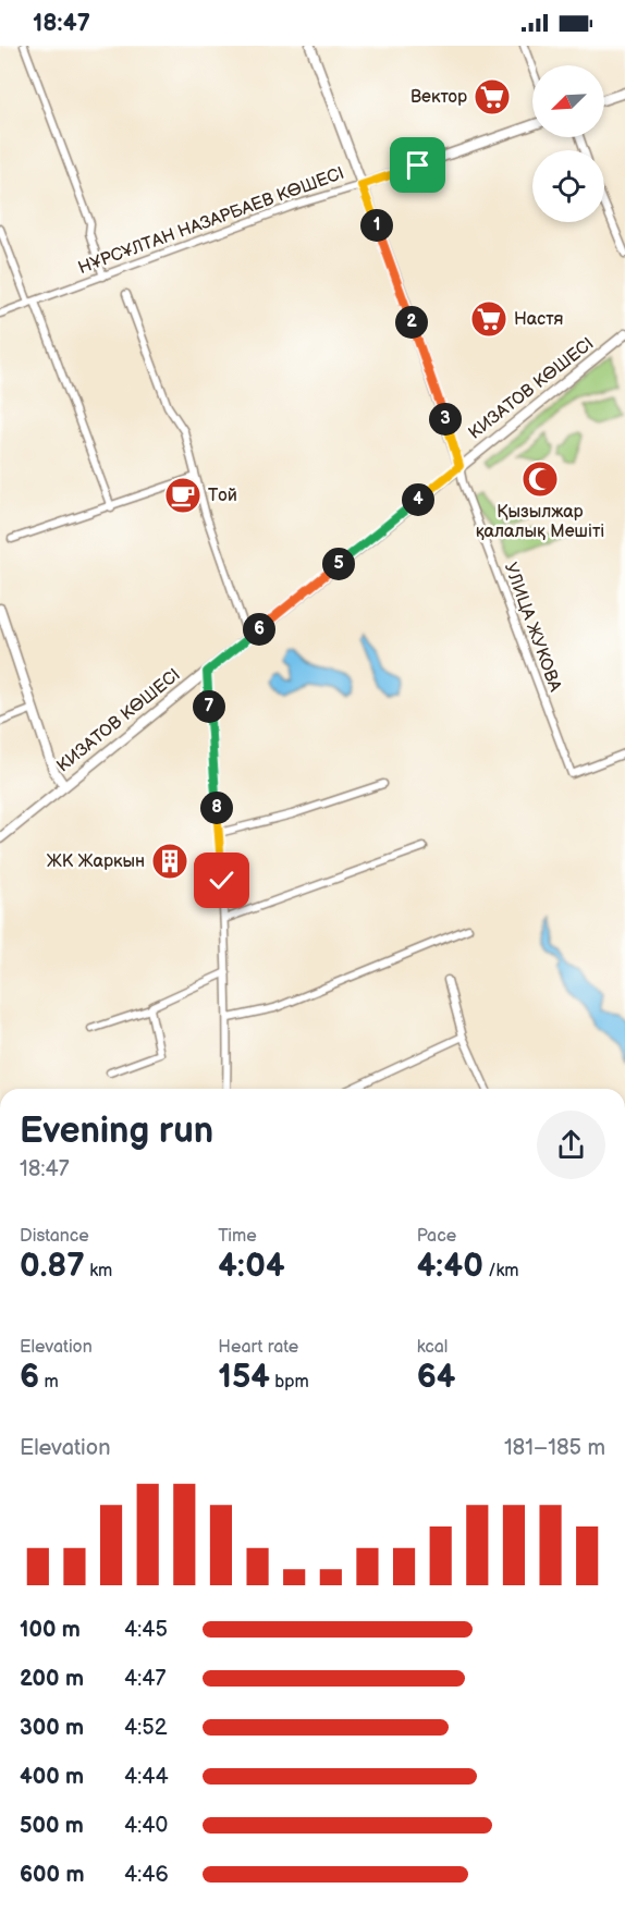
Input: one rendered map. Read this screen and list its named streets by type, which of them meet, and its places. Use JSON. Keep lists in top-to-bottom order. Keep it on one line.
{"streets":{"main road":["НҰРСҰЛТАН НАЗАРБАЕВ КӨШЕСІ","КИЗАТОВ КӨШЕСІ","УЛИЦА ЖУКОВА"]},"crossings":[["НҰРСҰЛТАН НАЗАРБАЕВ КӨШЕСІ","УЛИЦА ЖУКОВА"],["КИЗАТОВ КӨШЕСІ","УЛИЦА ЖУКОВА"]],"places":{"supermarket":["Вектор","Настя"],"mosque":["Қызылжар қалалық Мешіті"],"cafe":["Той"],"building":["ЖК Жаркын"]},"north":"bottom left","page":{"status":"18:47","pins":["1","2","3","4","5","6","7","8"],"heading":["Evening run","18:47"],"stats":[["Distance","0.87 km"],["Time","4:04"],["Pace","4:40 /km"],["Elevation","6 m"],["Heart rate","154 bpm"],["kcal","64"]],"chart":["Elevation","181–185 m"],"list":[{"name":"100 m","note":"4:45"},{"name":"200 m","note":"4:47"},{"name":"300 m","note":"4:52"},{"name":"400 m","note":"4:44"},{"name":"500 m","note":"4:40"},{"name":"600 m","note":"4:46"}]}}
